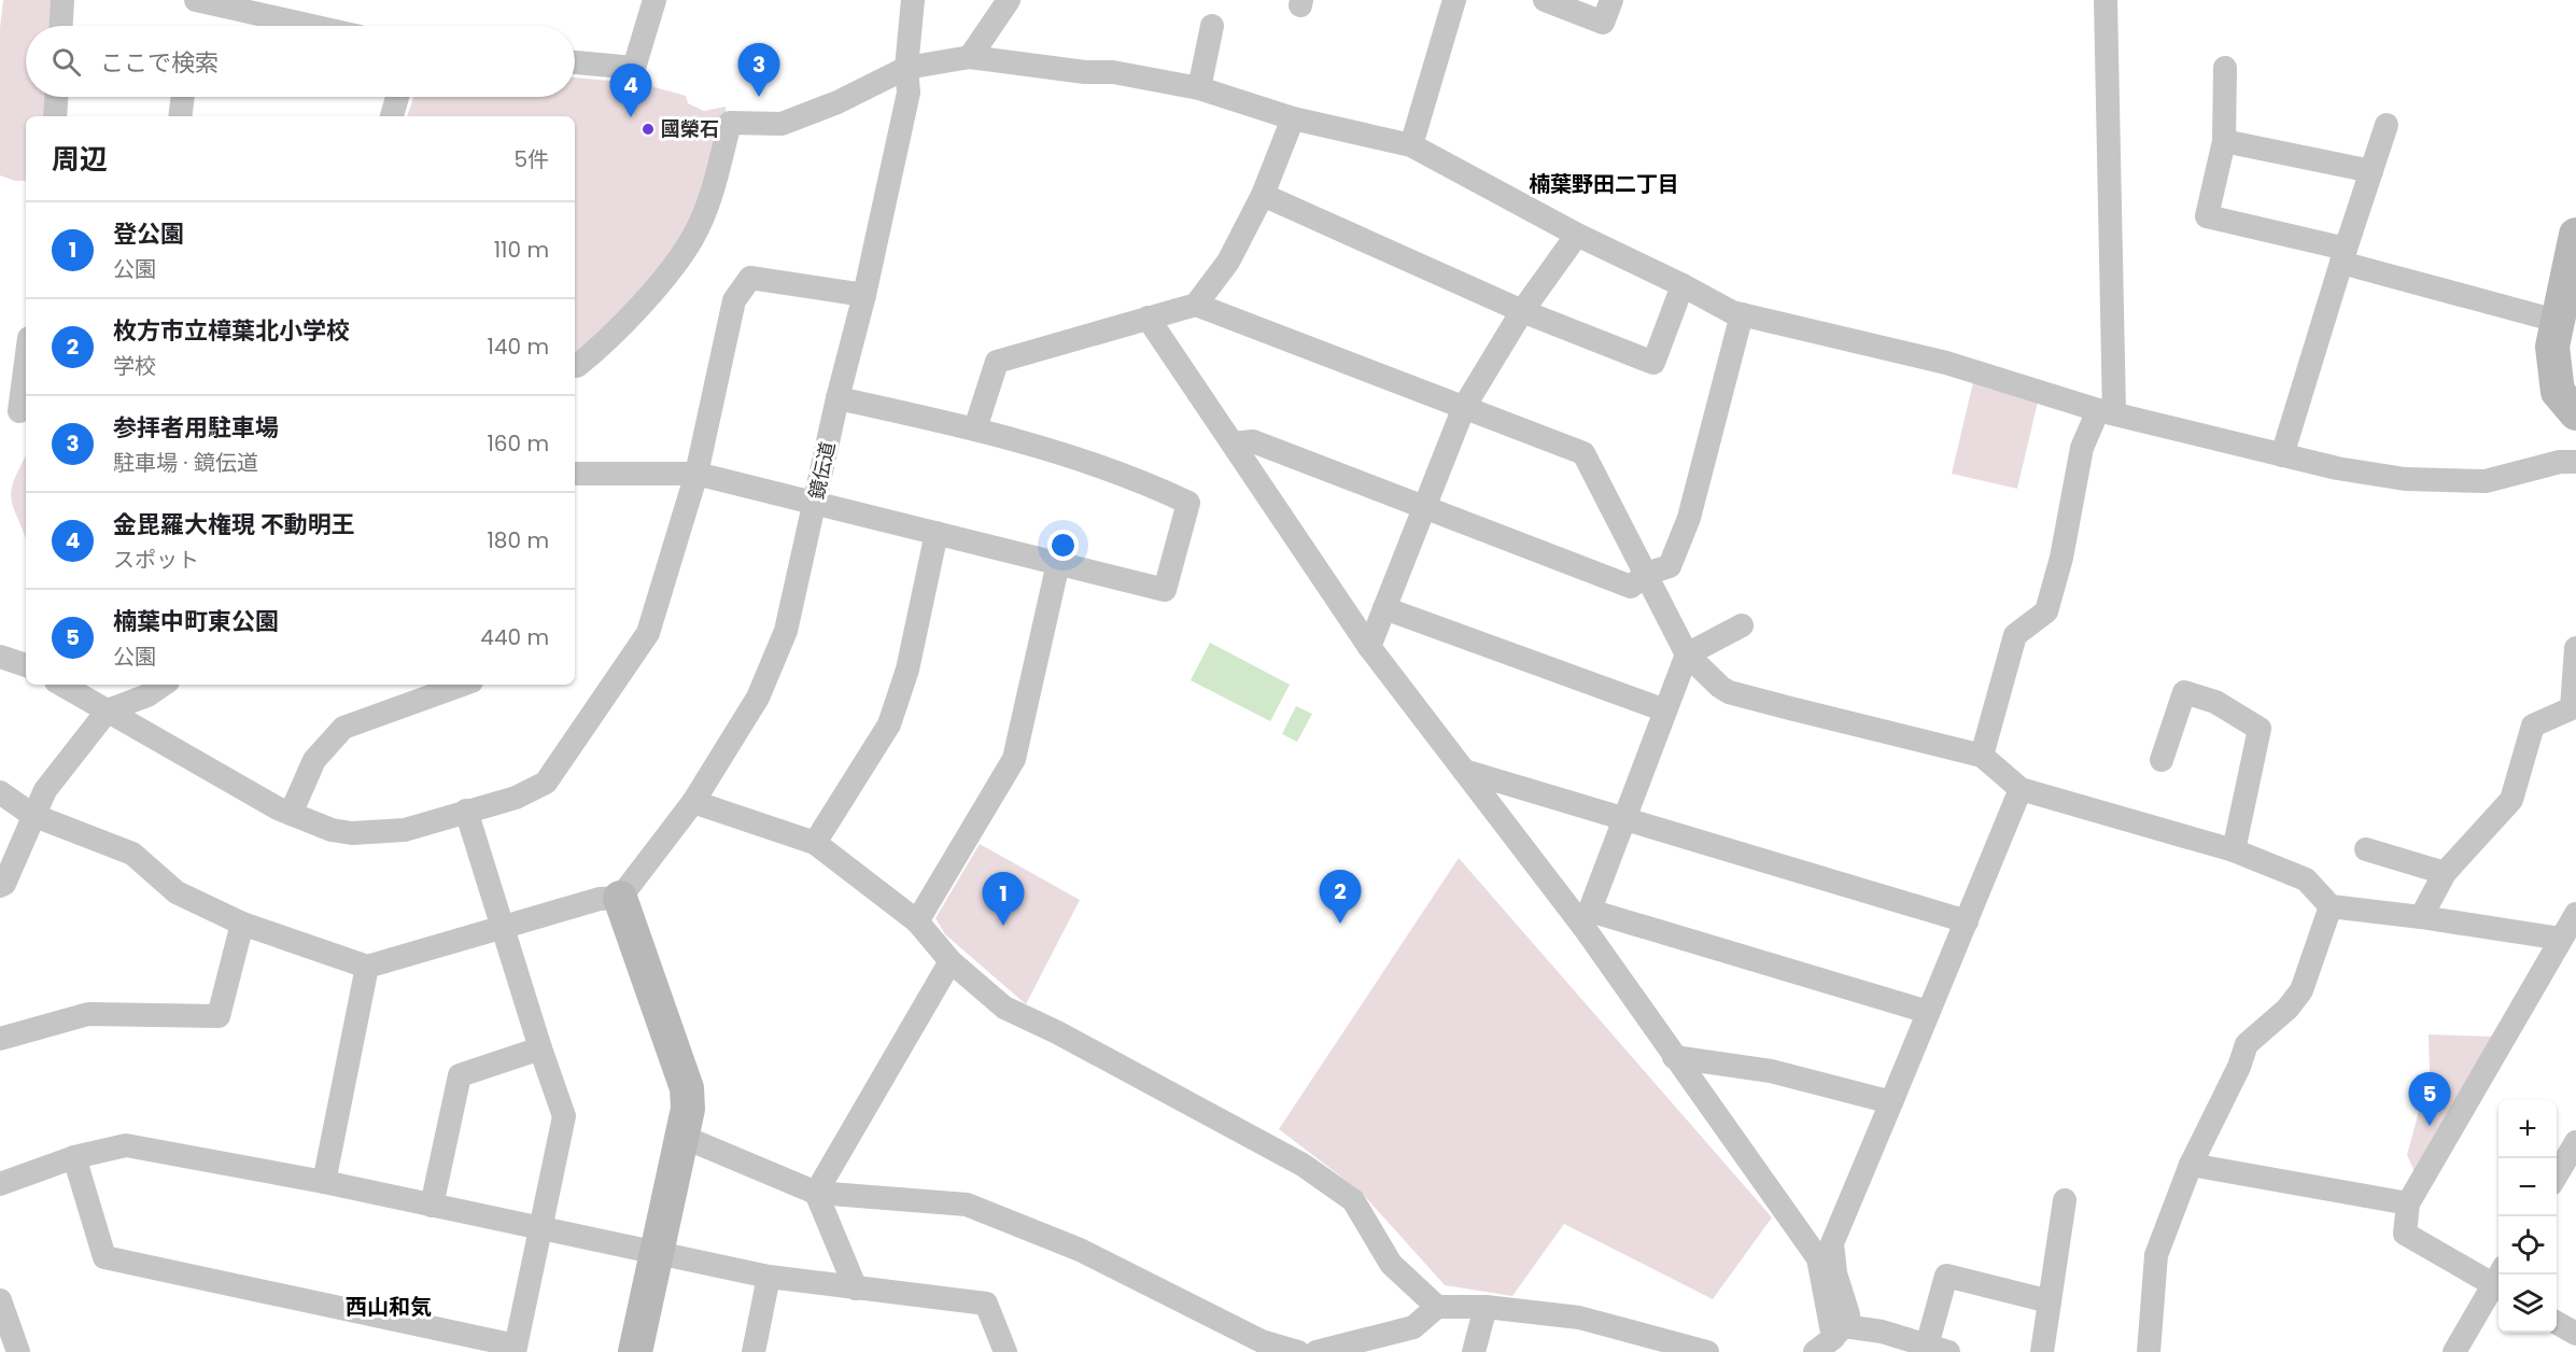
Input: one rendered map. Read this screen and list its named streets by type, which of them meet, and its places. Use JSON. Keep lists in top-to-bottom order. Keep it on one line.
{"streets":{"street":["鏡伝道"]},"districts":["楠葉野田二丁目","西山和気"],"places":["國榮石"],"page":{"search":"ここで検索","pins":["3","4","2","1","5"],"heading":["周辺","5件"],"list":[{"mark":"1","name":"登公園","note":"公園","value":"110 m"},{"mark":"2","name":"枚方市立樟葉北小学校","note":"学校","value":"140 m"},{"mark":"3","name":"参拝者用駐車場","note":"駐車場 · 鏡伝道","value":"160 m"},{"mark":"4","name":"金毘羅大権現 不動明王","note":"スポット","value":"180 m"},{"mark":"5","name":"楠葉中町東公園","note":"公園","value":"440 m"}],"map_buttons":["+","−"]}}
